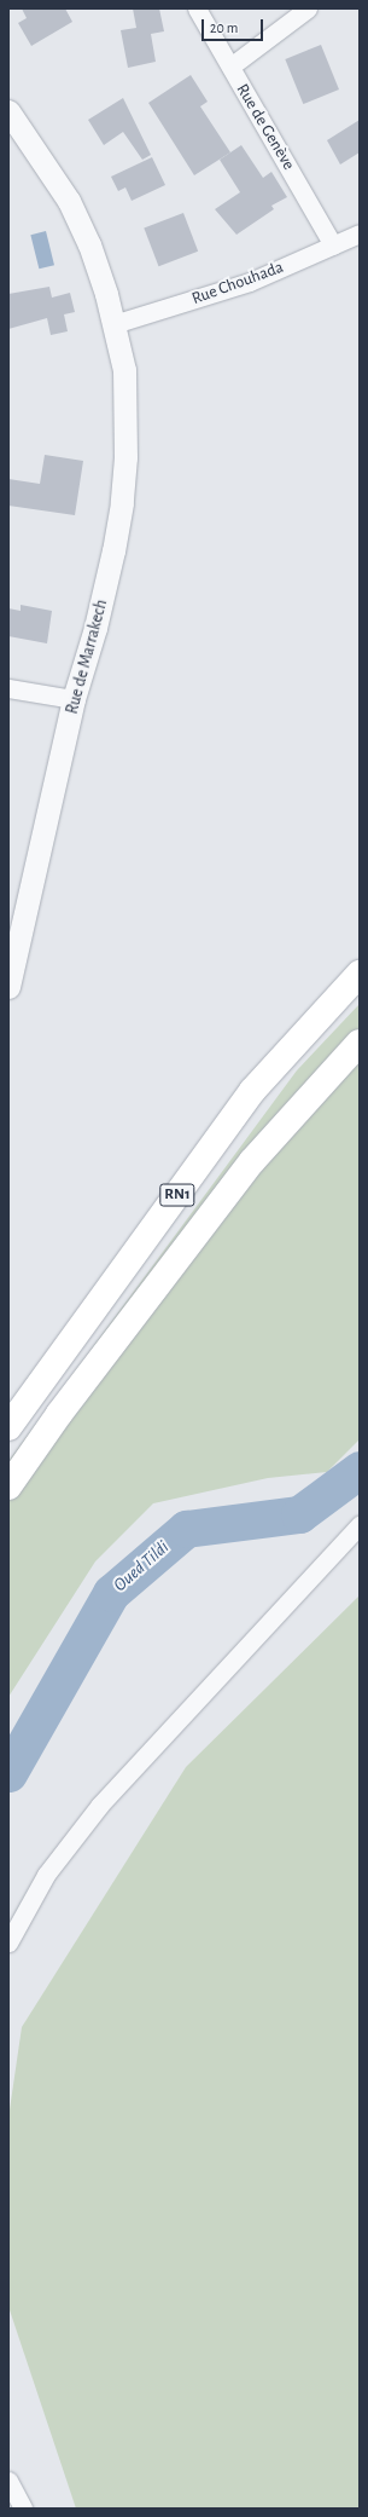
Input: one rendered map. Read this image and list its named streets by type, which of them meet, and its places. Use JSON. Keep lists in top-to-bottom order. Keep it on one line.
{"streets":{"highway":["RN1"],"street":["Rue de Genève","Rue Chouhada","Rue de Marrakech"]},"crossings":[["Rue de Genève","Rue Chouhada"],["Rue Chouhada","Rue de Marrakech"]],"water":["Oued Tildi"],"scale_bar":"20 m"}
